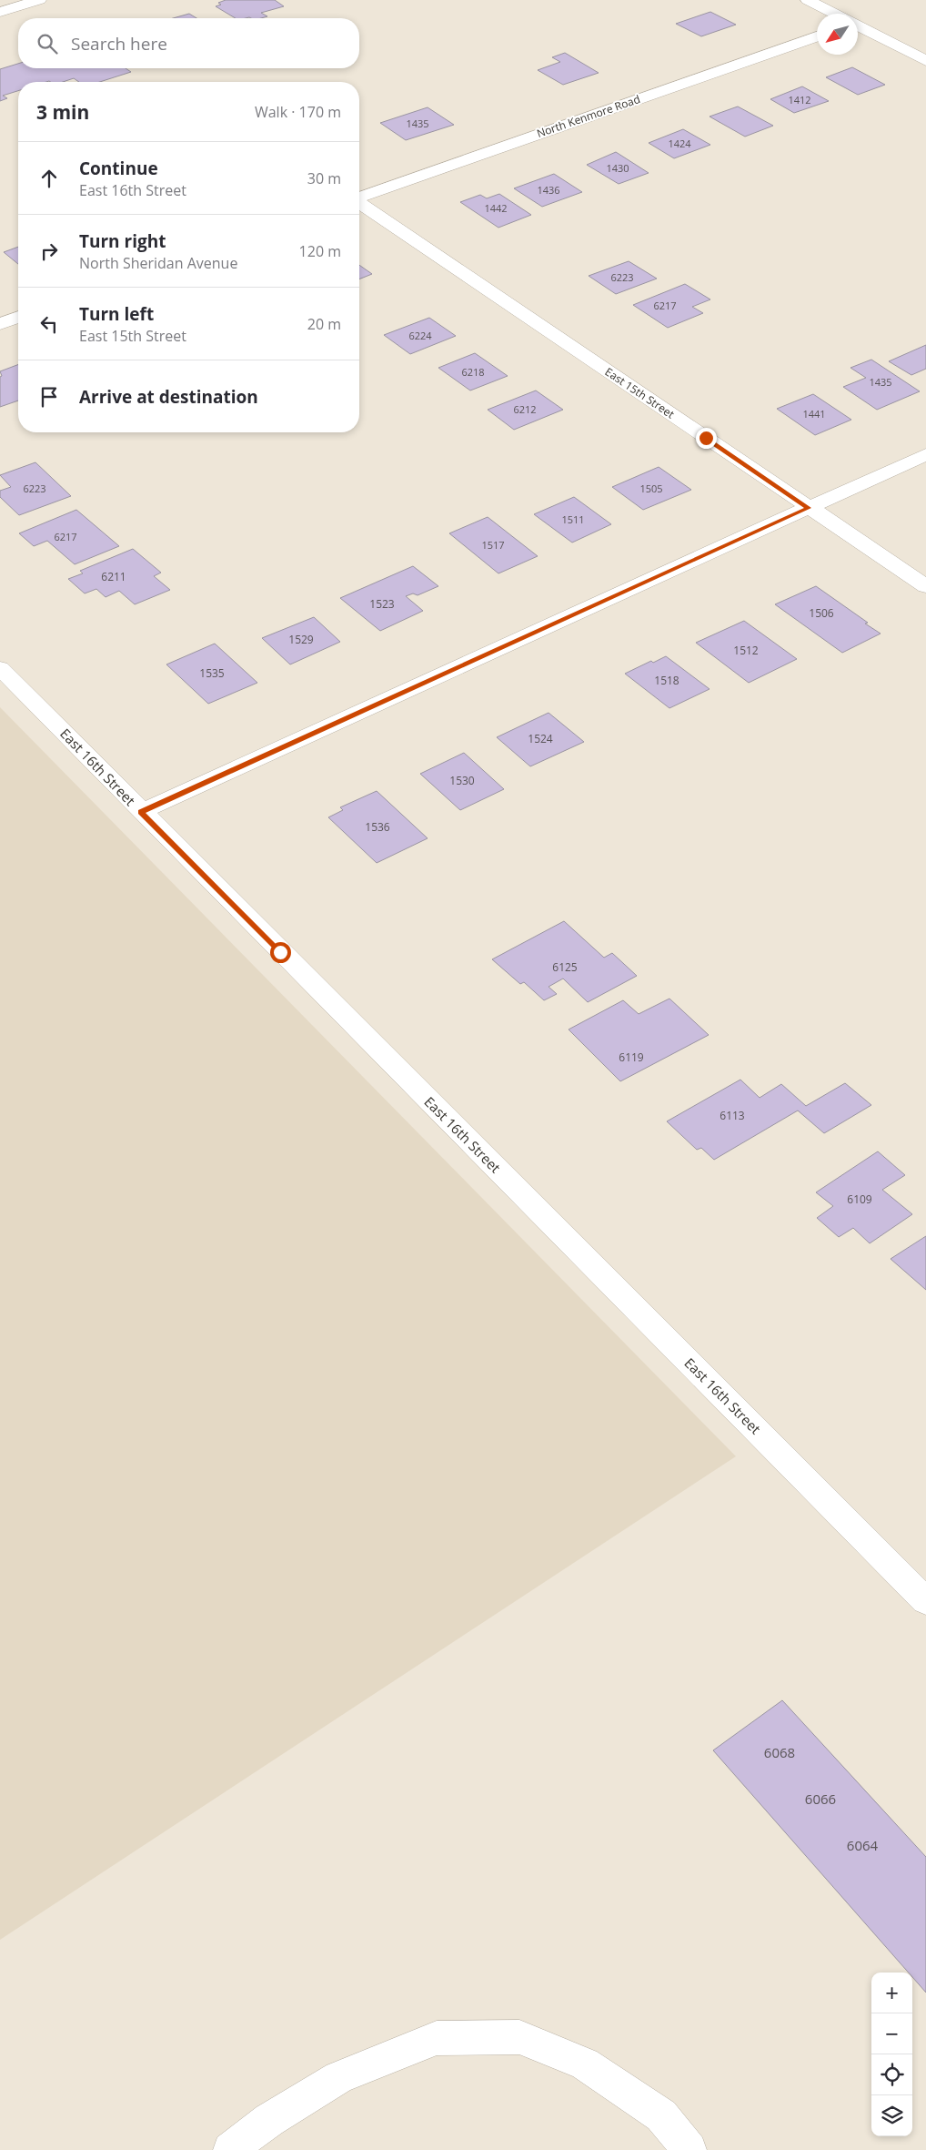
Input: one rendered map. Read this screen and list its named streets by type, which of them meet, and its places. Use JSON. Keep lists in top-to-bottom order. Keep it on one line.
{"streets":{"street":["North Kenmore Road","East 15th Street","East 16th Street"]},"house_numbers":["1412","1435","1424","1430","1436","1442","6223","6217","6224","6218","1435","6212","1441","6223","1505","1511","6217","1517","6211","1523","1506","1529","1512","1535","1518","1524","1530","1536","6125","6119","6113","6109","6068","6066","6064"],"north":"bottom left","page":{"search":"Search here","heading":["3 min","Walk · 170 m"],"list":[["Continue","East 16th Street","30 m"],["Turn right","North Sheridan Avenue","120 m"],["Turn left","East 15th Street","20 m"],"Arrive at destination"],"map_buttons":["+","−"]}}
